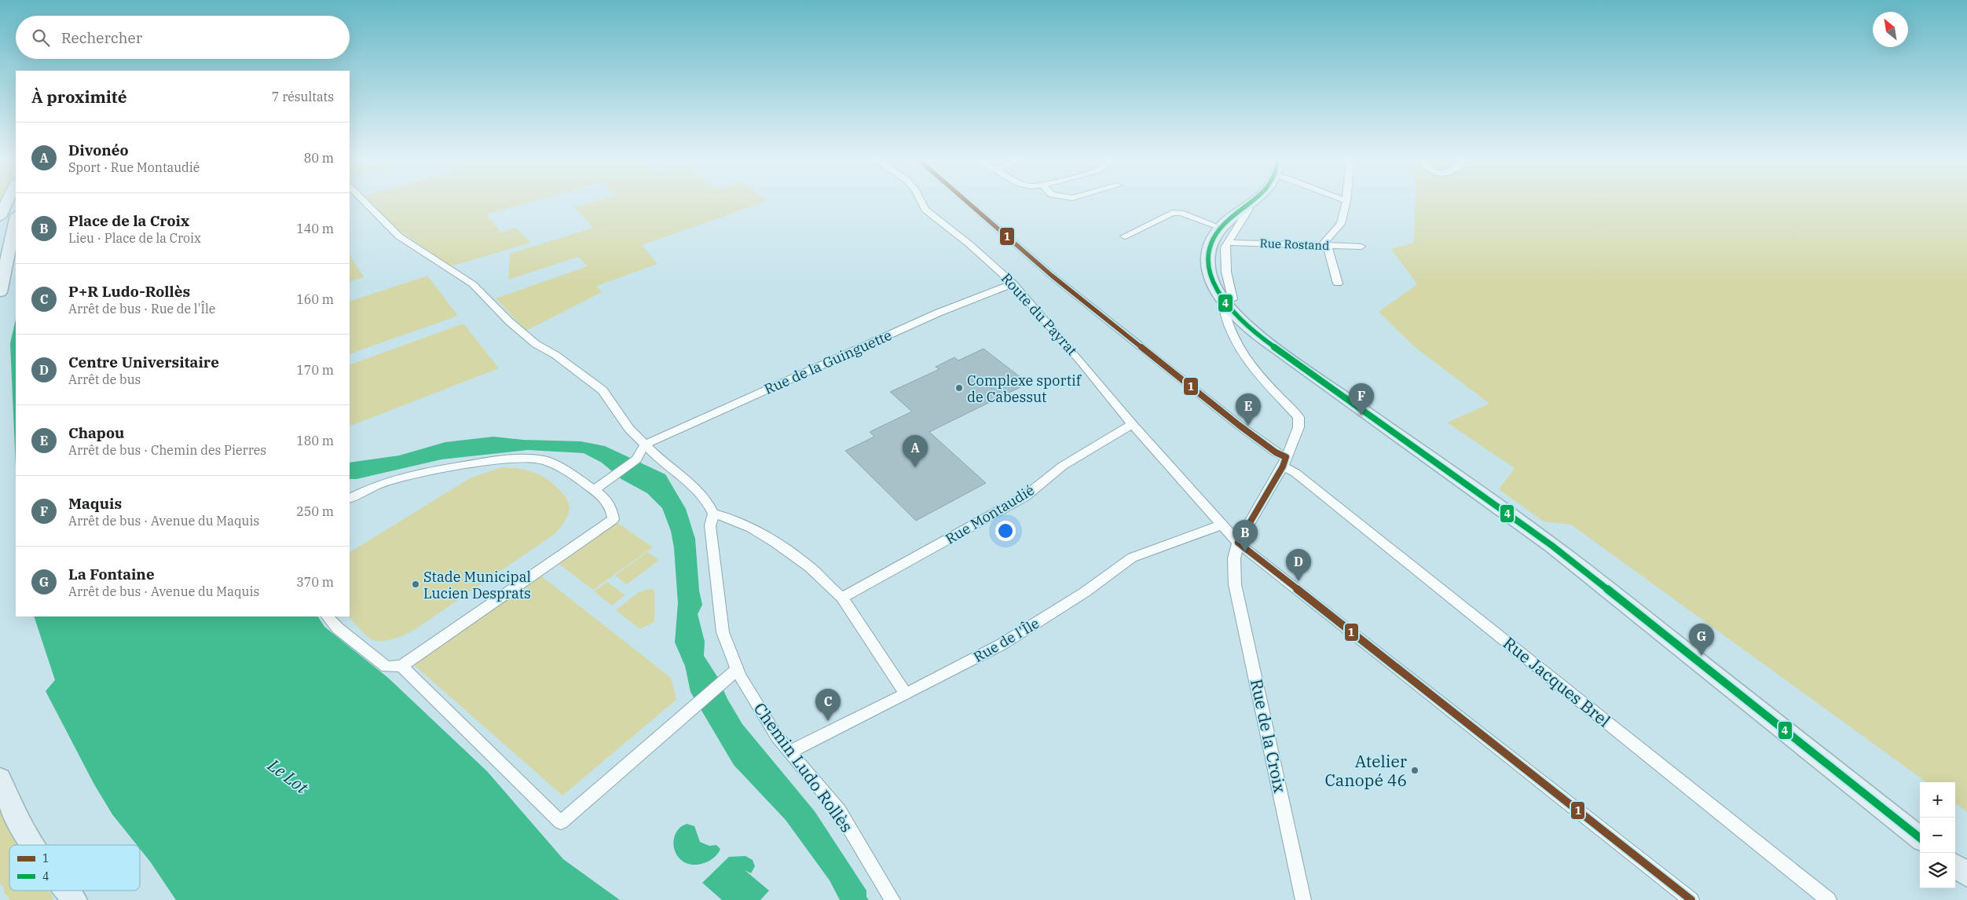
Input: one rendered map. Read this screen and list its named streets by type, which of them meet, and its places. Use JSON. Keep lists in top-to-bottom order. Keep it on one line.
{"streets":{"street":["Rue Rostand","Route du Payrat","Rue de la Guinguette","Rue Montaudié","Rue de l'Île","Rue Jacques Brel","Rue de la Croix","Chemin Ludo Rollès"]},"crossings":[["Route du Payrat","Rue de la Guinguette"],["Route du Payrat","Rue Montaudié"],["Route du Payrat","Rue de l'Île"],["Route du Payrat","Rue de la Croix"],["Rue de l'Île","Chemin Ludo Rollès"]],"water":["Le Lot"],"places":["Complexe sportif de Cabessut","Stade Municipal Lucien Desprats","Atelier Canopé 46"],"lines":["transit line 1","transit line 4"],"legend":["1","4"],"north":"top left","page":{"search":"Rechercher","heading":["À proximité","7 résultats"],"list":[{"mark":"A","name":"Divonéo","note":"Sport · Rue Montaudié","value":"80 m"},{"mark":"B","name":"Place de la Croix","note":"Lieu · Place de la Croix","value":"140 m"},{"mark":"C","name":"P+R Ludo-Rollès","note":"Arrêt de bus · Rue de l'Île","value":"160 m"},{"mark":"D","name":"Centre Universitaire","note":"Arrêt de bus","value":"170 m"},{"mark":"E","name":"Chapou","note":"Arrêt de bus · Chemin des Pierres","value":"180 m"},{"mark":"F","name":"Maquis","note":"Arrêt de bus · Avenue du Maquis","value":"250 m"},{"mark":"G","name":"La Fontaine","note":"Arrêt de bus · Avenue du Maquis","value":"370 m"}],"pins":["F","E","A","B","D","G","C"],"map_buttons":["+","−"]}}
